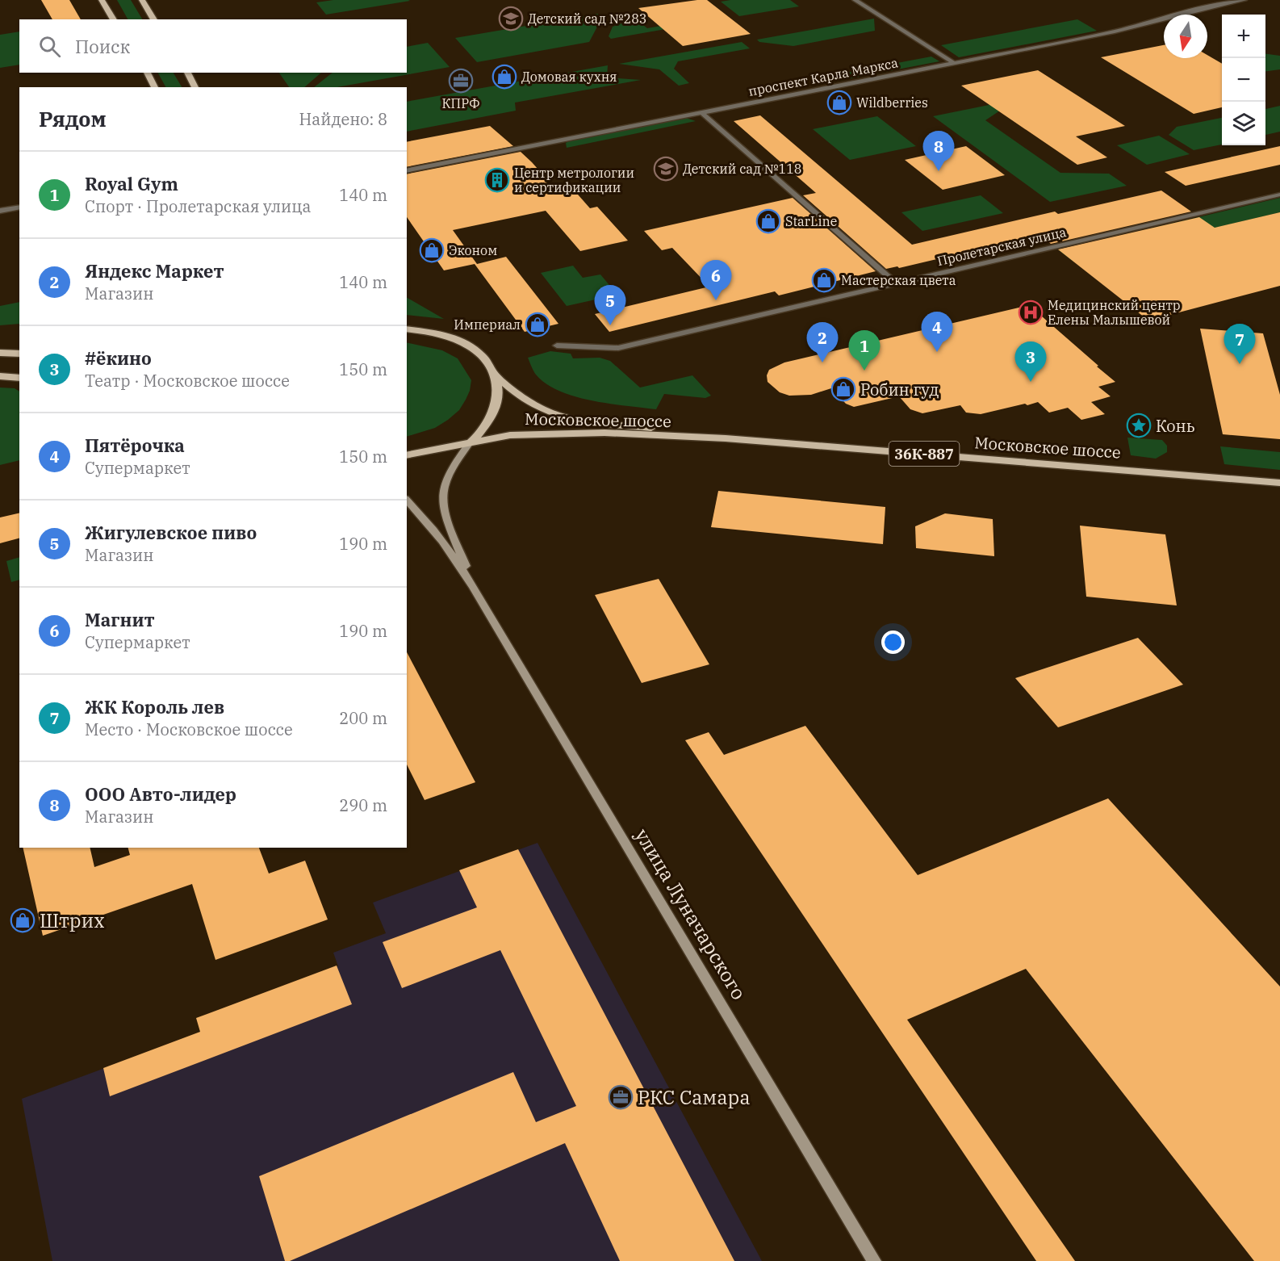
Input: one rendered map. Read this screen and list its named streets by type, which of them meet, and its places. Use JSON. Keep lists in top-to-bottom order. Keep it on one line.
{"streets":{"main road":["Московское шоссе","36К-887","улица Луначарского"],"street":["проспект Карла Маркса","Пролетарская улица"]},"crossings":[["Московское шоссе","улица Луначарского"]],"places":{"school or university":["Детский сад №283","Детский сад №118"],"shop":["Домовая кухня","Wildberries","StarLine","Эконом","Мастерская цвета","Империал","Робин гуд","Штрих"],"office":["КПРФ","РКС Самара"],"building":["Центр метрологии и сертификации"],"hospital":["Медицинский центр Елены Малышевой"],"place":["Конь"]},"north":"bottom","page":{"map_buttons":["+","−"],"search":"Поиск","heading":["Рядом","Найдено: 8"],"pins":["8","6","5","4","2","7","1","3"],"list":[{"mark":"1","name":"Royal Gym","note":"Спорт · Пролетарская улица","value":"140 m"},{"mark":"2","name":"Яндекс Маркет","note":"Магазин","value":"140 m"},{"mark":"3","name":"#ёкино","note":"Театр · Московское шоссе","value":"150 m"},{"mark":"4","name":"Пятёрочка","note":"Супермаркет","value":"150 m"},{"mark":"5","name":"Жигулевское пиво","note":"Магазин","value":"190 m"},{"mark":"6","name":"Магнит","note":"Супермаркет","value":"190 m"},{"mark":"7","name":"ЖК Король лев","note":"Место · Московское шоссе","value":"200 m"},{"mark":"8","name":"ООО Авто-лидер","note":"Магазин","value":"290 m"}]}}
